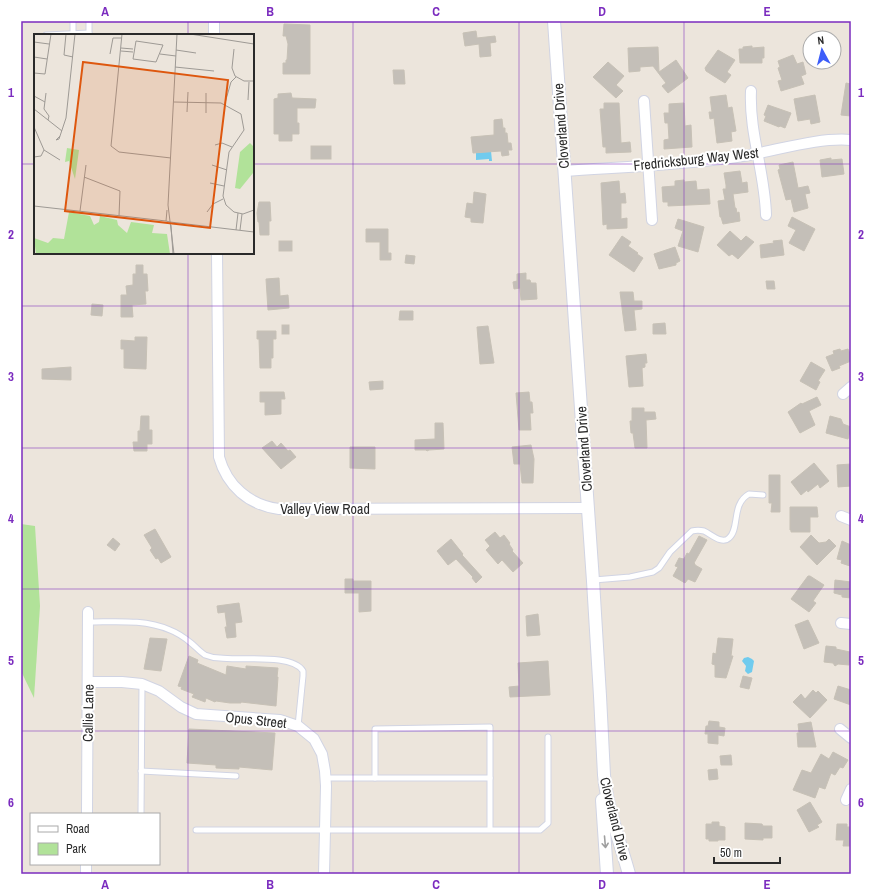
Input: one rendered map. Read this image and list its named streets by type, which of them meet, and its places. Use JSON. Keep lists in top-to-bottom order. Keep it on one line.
{"streets":{"street":["Cloverland Drive","Fredricksburg Way West","Valley View Road","Callie Lane","Opus Street"]},"crossings":[["Cloverland Drive","Fredricksburg Way West"],["Cloverland Drive","Valley View Road"],["Callie Lane","Opus Street"]],"legend":["Road","Park"],"scale_bar":"50 m","north":"top","grid":{"columns":["A","B","C","D","E"],"rows":["1","2","3","4","5","6"]}}
